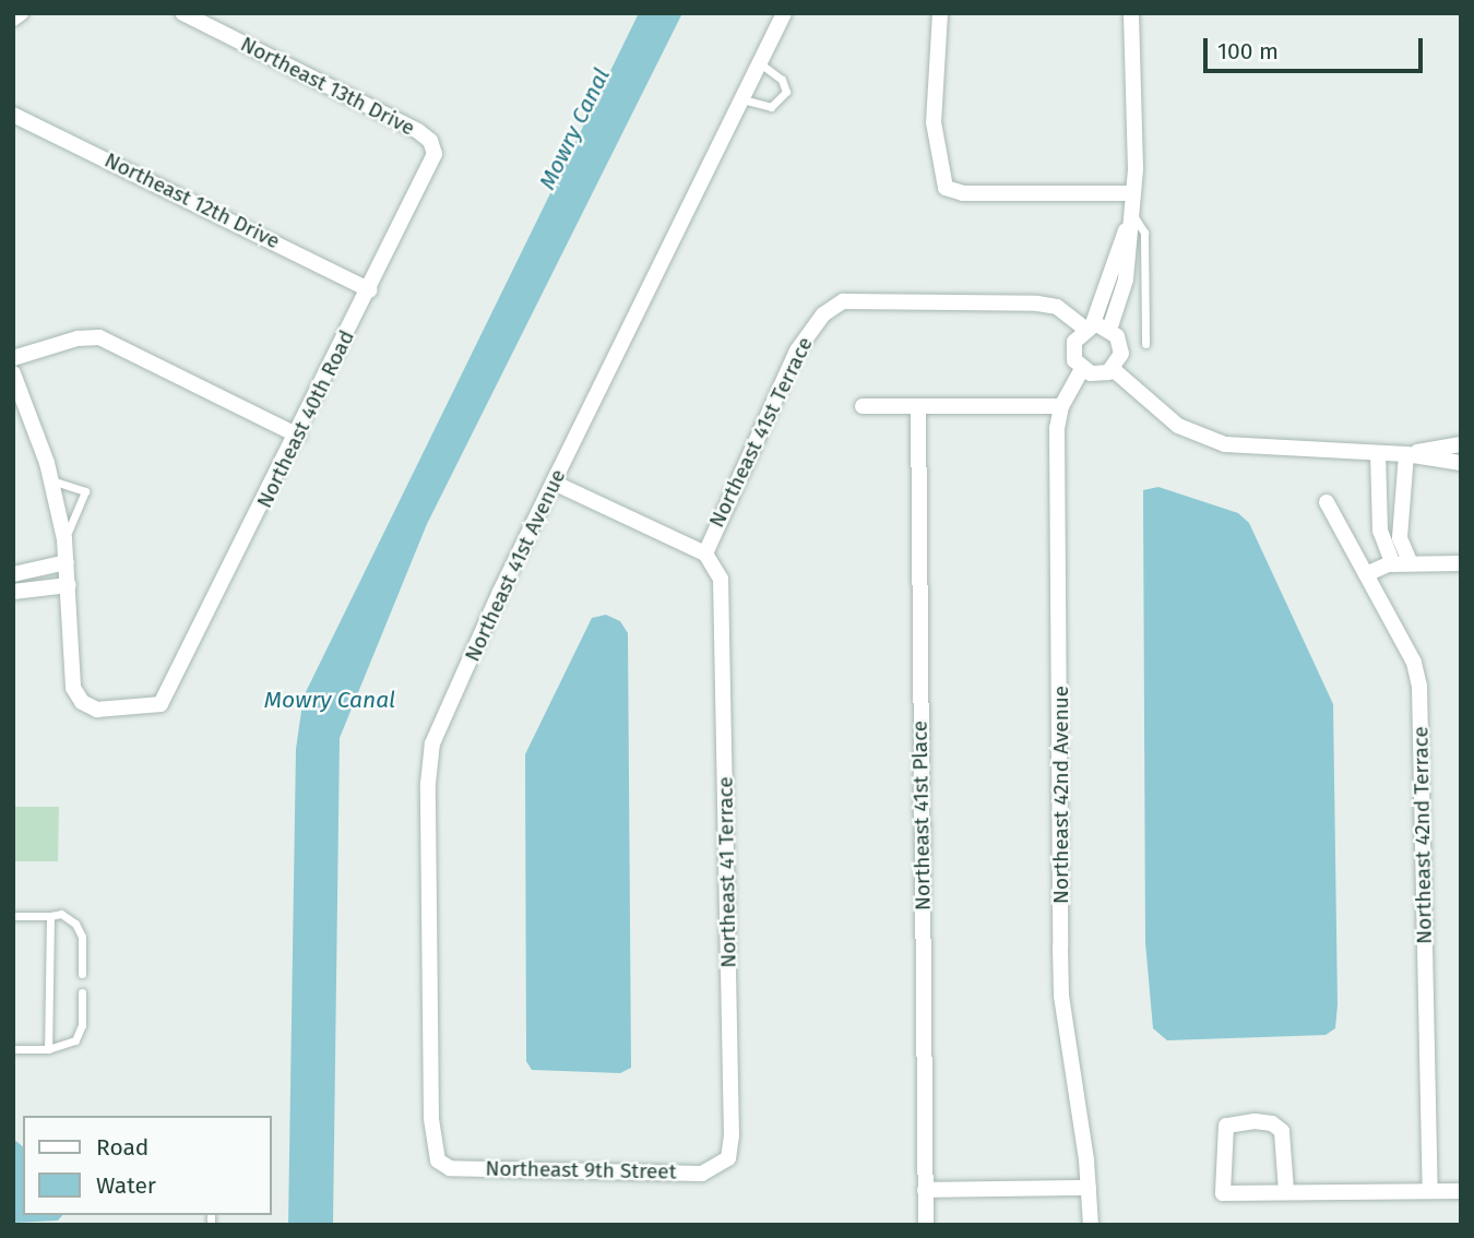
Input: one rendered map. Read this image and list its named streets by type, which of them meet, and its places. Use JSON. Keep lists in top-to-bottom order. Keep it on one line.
{"streets":{"street":["Northeast 13th Drive","Northeast 12th Drive","Northeast 40th Road","Northeast 41st Terrace","Northeast 41st Avenue","Northeast 42nd Avenue","Northeast 41st Place","Northeast 42nd Terrace","Northeast 41 Terrace","Northeast 9th Street"]},"crossings":[["Northeast 13th Drive","Northeast 40th Road"],["Northeast 12th Drive","Northeast 40th Road"],["Northeast 41st Terrace","Northeast 42nd Avenue"],["Northeast 41st Terrace","Northeast 41 Terrace"],["Northeast 41st Avenue","Northeast 9th Street"],["Northeast 41 Terrace","Northeast 9th Street"]],"water":["Mowry Canal"],"legend":["Road","Water"],"scale_bar":"100 m"}
